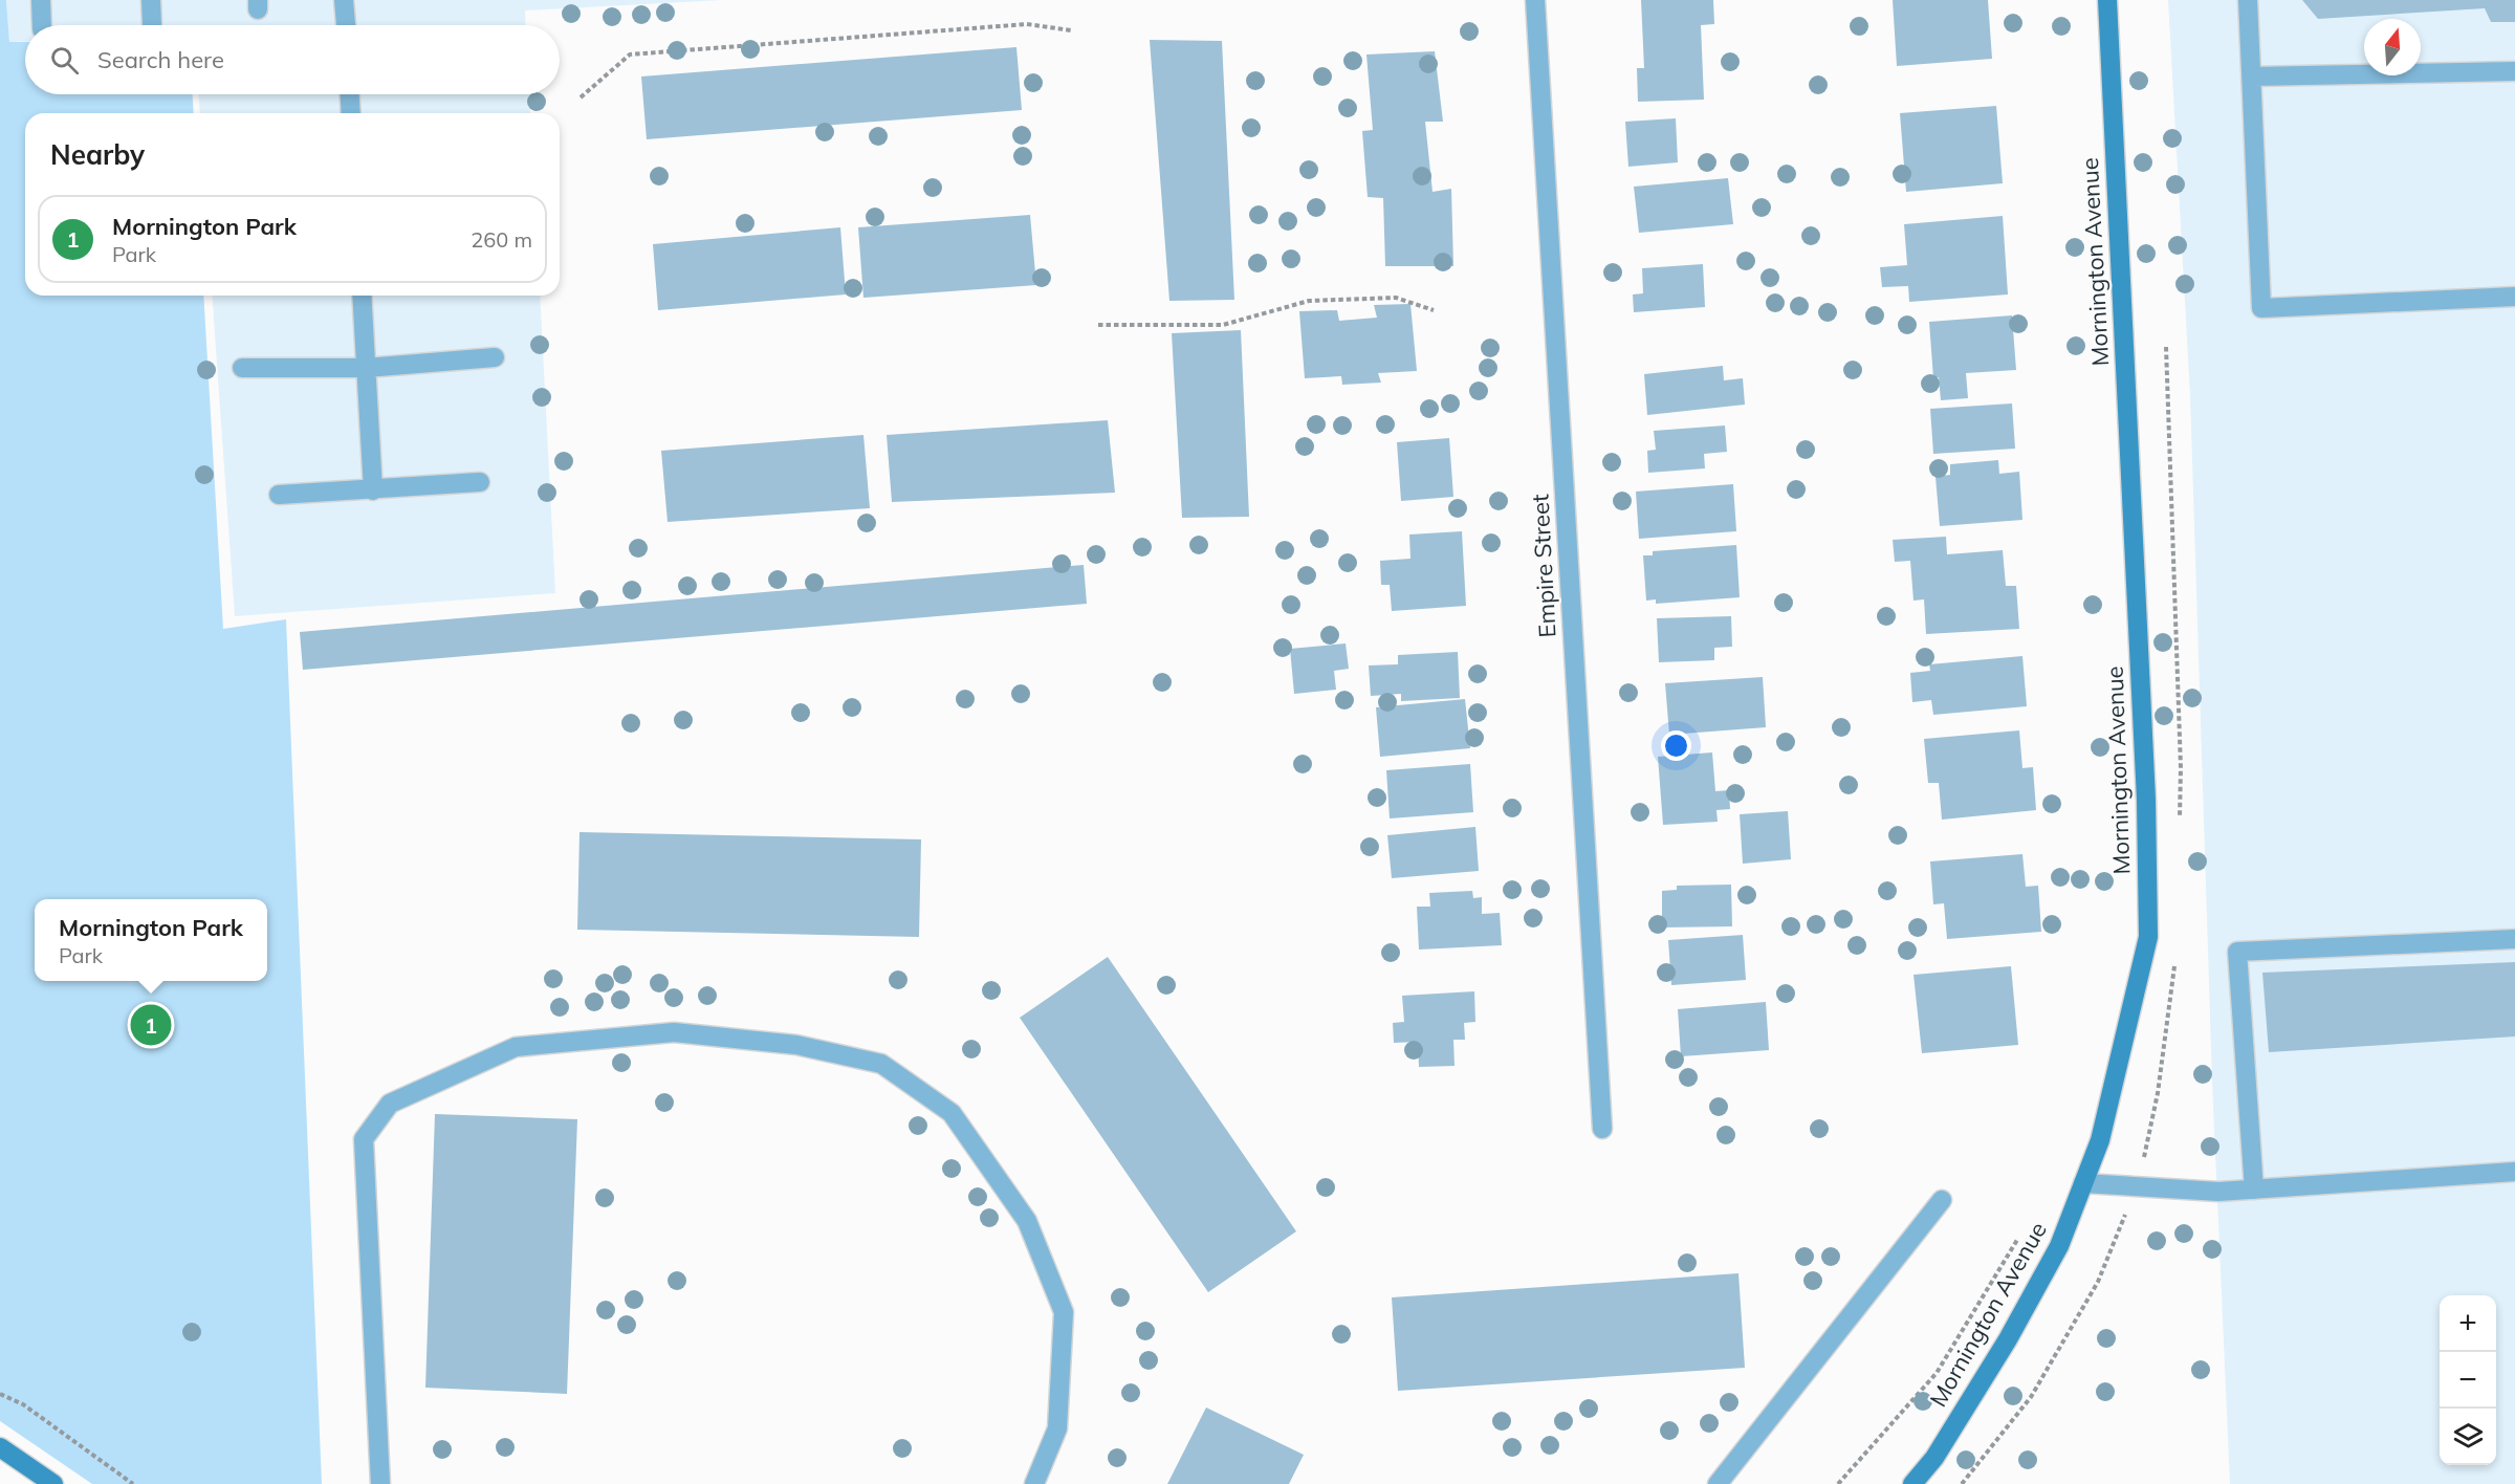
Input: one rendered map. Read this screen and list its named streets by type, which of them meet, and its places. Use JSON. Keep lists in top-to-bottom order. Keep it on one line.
{"streets":{"street":["Mornington Avenue","Empire Street"]},"north":"top","page":{"search":"Search here","heading":"Nearby","list":[{"mark":"1","name":"Mornington Park","note":"Park","value":"260 m"}],"popup":["Mornington Park","Park"],"pins":"1","map_buttons":["+","−"]}}
